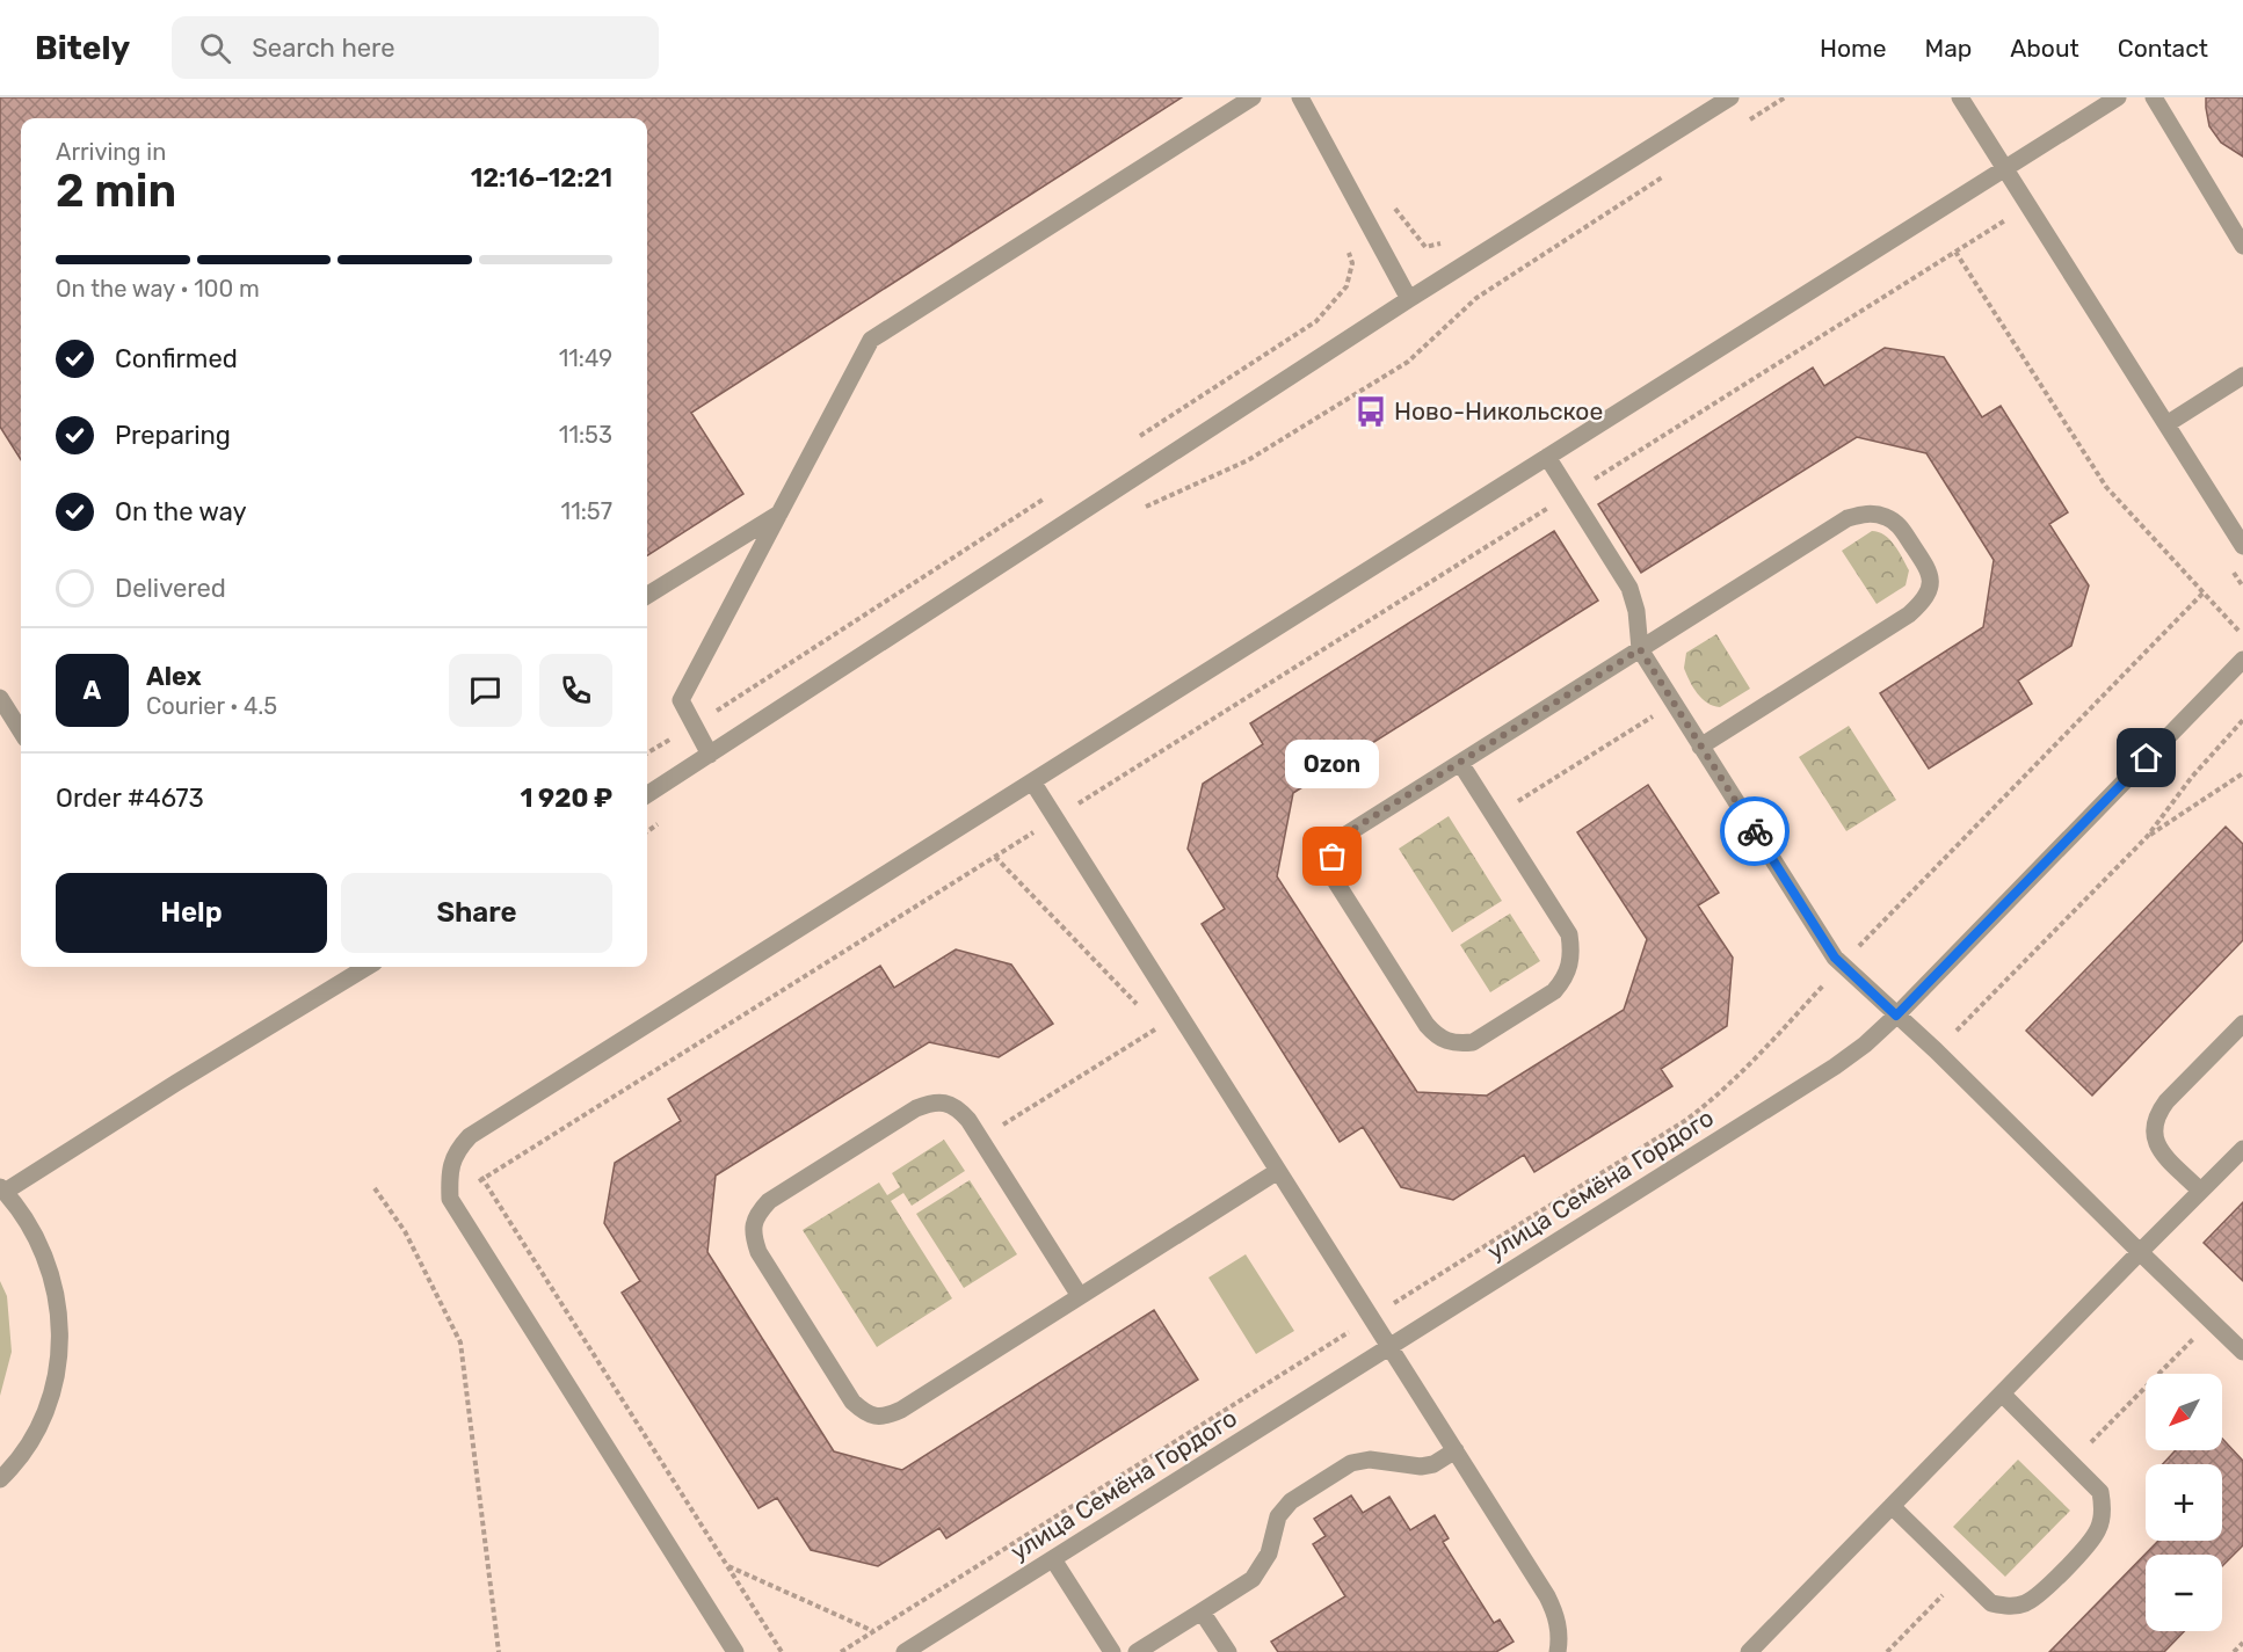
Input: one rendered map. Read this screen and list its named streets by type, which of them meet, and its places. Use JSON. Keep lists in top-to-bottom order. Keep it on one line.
{"streets":{"street":["улица Семёна Гордого"]},"places":{"bus stop":["Ново-Никольское"],"other":["Ozon"]},"north":"bottom left","page":{"header":"Bitely","search":"Search here","nav":["Home","Map","About","Contact"],"heading":["2 min","Arriving in","12:16–12:21"],"panel":["Alex","Courier · 4.5","Order #4673","1 920 ₽"],"bar":"On the way · 100 m","list":[["Confirmed","11:49"],["Preparing","11:53"],["On the way","11:57"],"Delivered"],"round":"A","bubble":"Ozon","buttons":["Help","Share"],"map_buttons":["+","−"]}}
